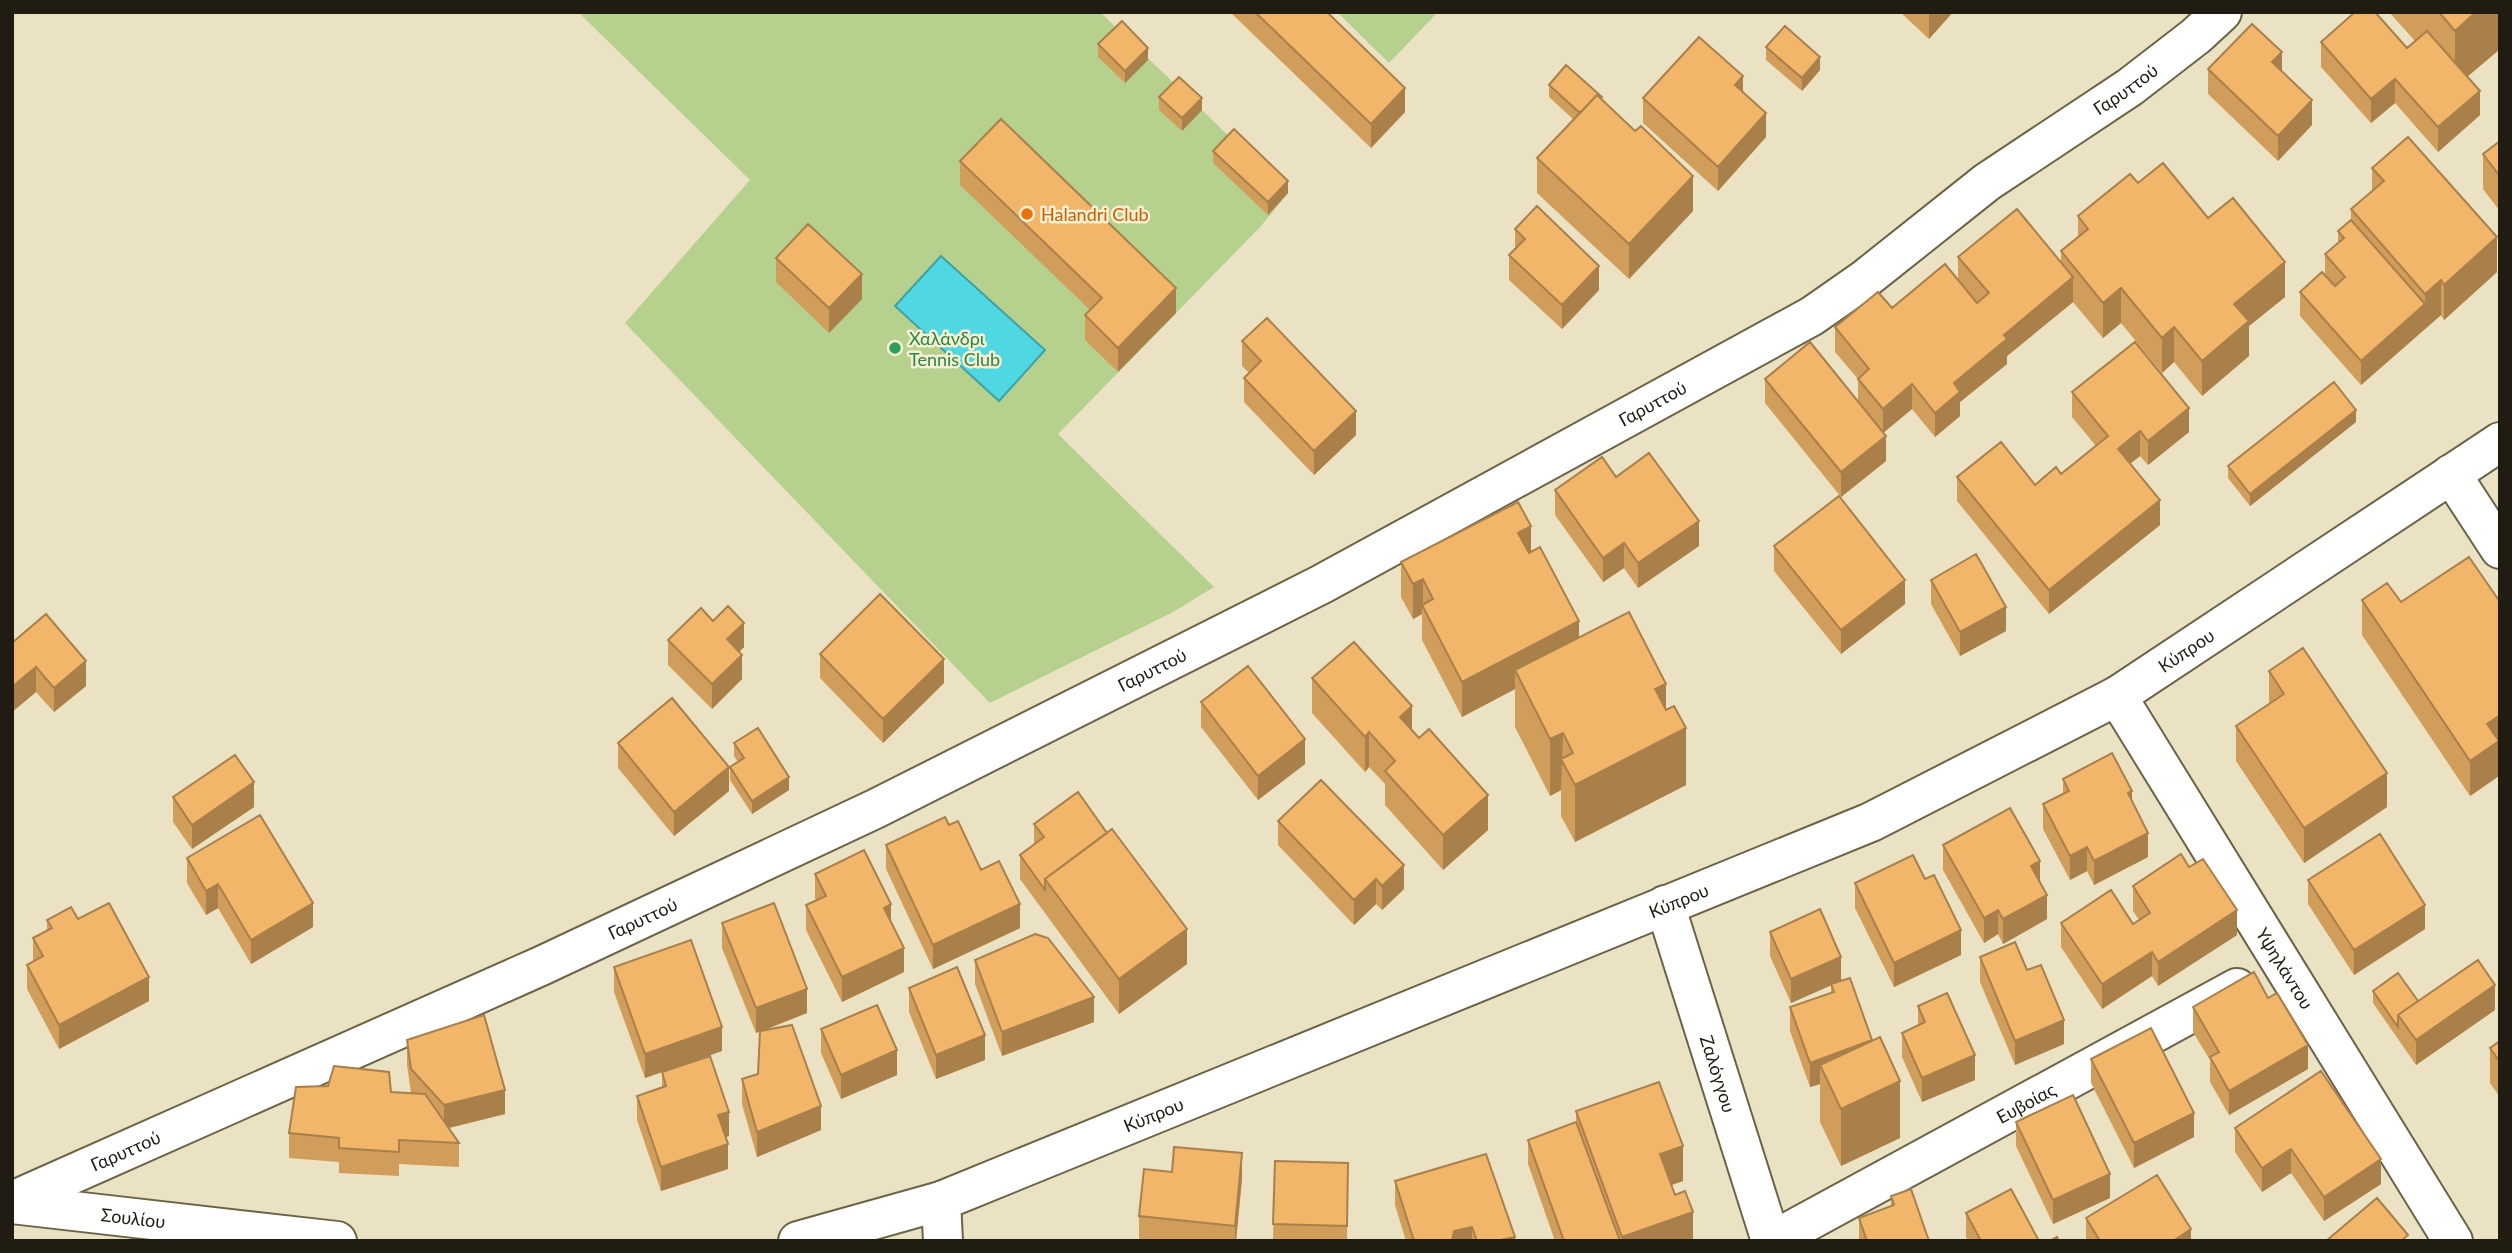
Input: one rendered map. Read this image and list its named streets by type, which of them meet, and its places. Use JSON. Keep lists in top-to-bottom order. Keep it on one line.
{"streets":{"street":["Γαρυττού","Κύπρου","Υψηλάντου","Ζαλόγγου","Ευβοίας","Σουλίου"]},"crossings":[["Γαρυττού","Σουλίου"],["Κύπρου","Υψηλάντου"],["Κύπρου","Ζαλόγγου"],["Υψηλάντου","Ευβοίας"],["Ζαλόγγου","Ευβοίας"]],"places":["Halandri Club","Χαλάνδρι Tennis Club"]}
